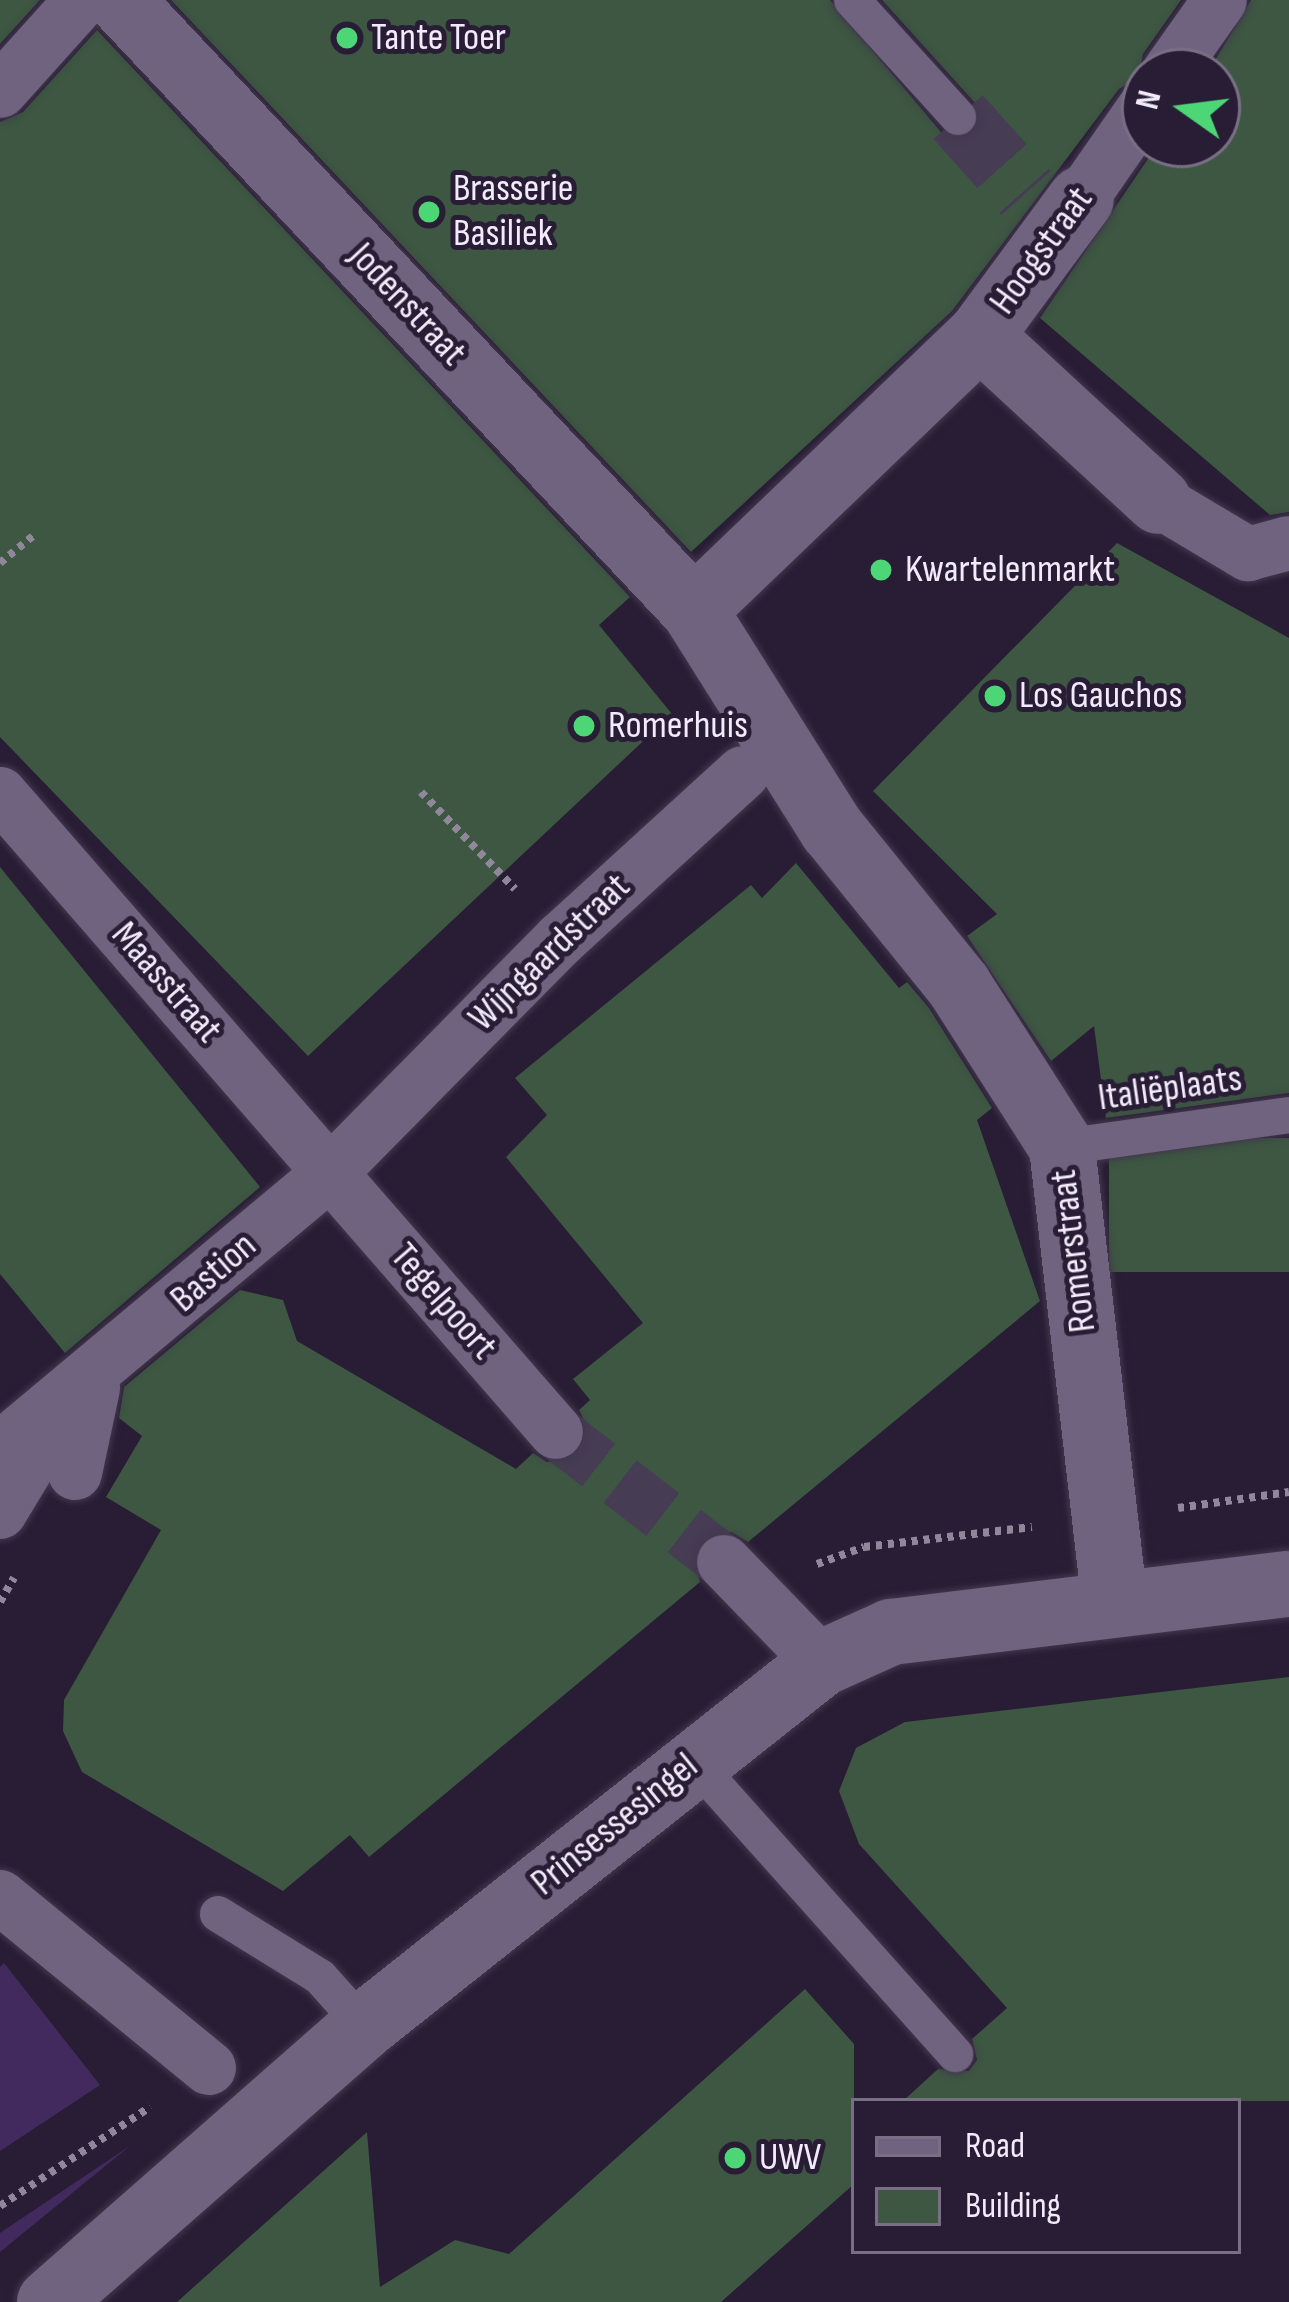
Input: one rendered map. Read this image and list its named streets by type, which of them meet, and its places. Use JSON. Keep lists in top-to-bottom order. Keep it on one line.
{"streets":{"street":["Hoogstraat","Jodenstraat","Wijngaardstraat","Maasstraat","Romerstraat","Bastion","Tegelpoort","Prinsessesingel"],"lane":["Italiëplaats"]},"crossings":[["Wijngaardstraat","Maasstraat"],["Wijngaardstraat","Romerstraat"],["Wijngaardstraat","Bastion"],["Wijngaardstraat","Tegelpoort"],["Maasstraat","Bastion"],["Maasstraat","Tegelpoort"],["Italiëplaats","Romerstraat"],["Romerstraat","Prinsessesingel"],["Bastion","Tegelpoort"]],"places":["Tante Toer","Brasserie Basiliek","Kwartelenmarkt","Los Gauchos","Romerhuis","UWV"],"legend":["Road","Building"],"north":"left"}
